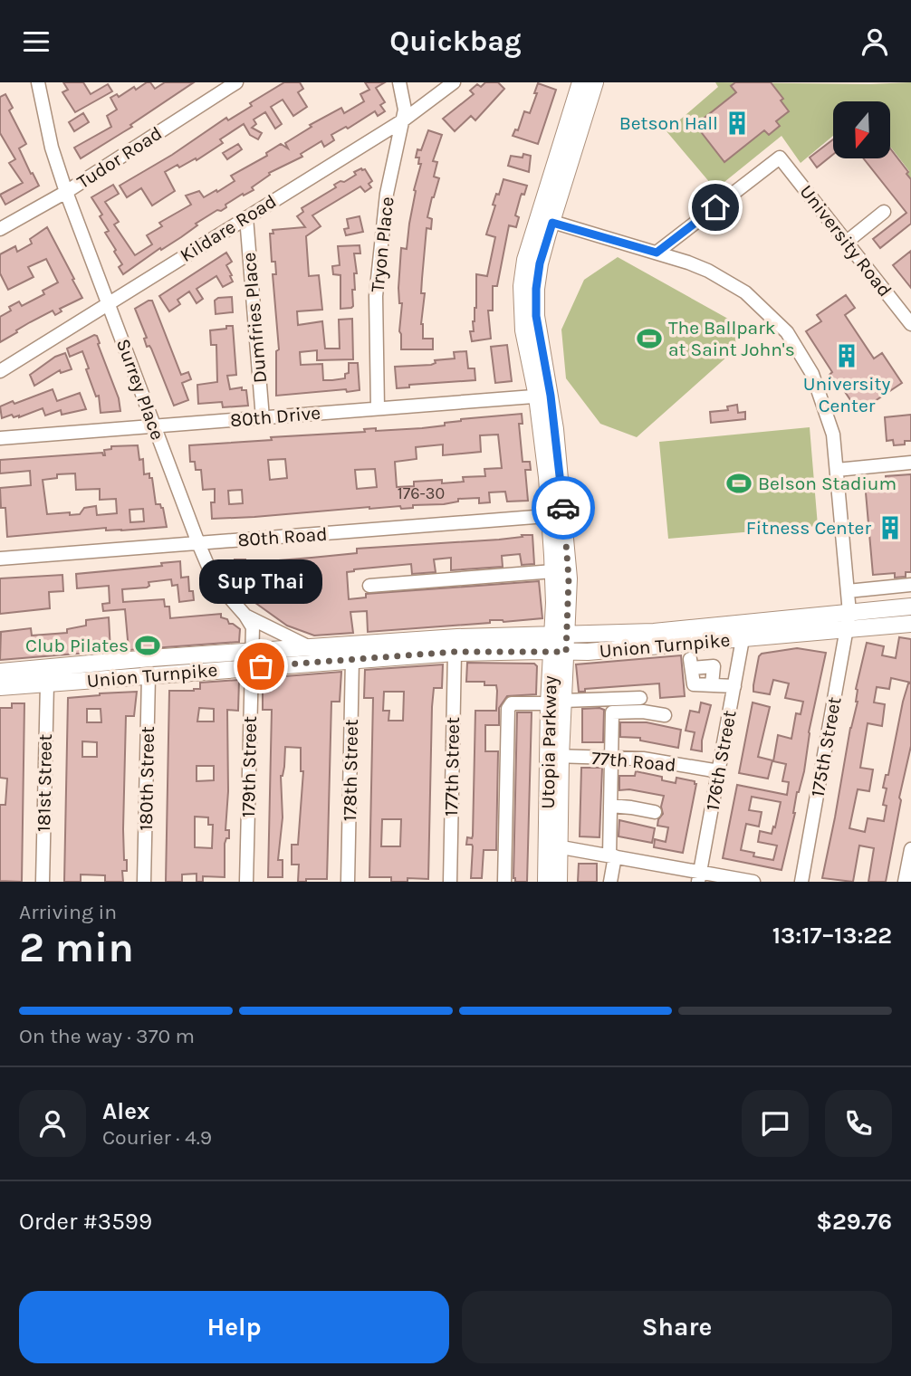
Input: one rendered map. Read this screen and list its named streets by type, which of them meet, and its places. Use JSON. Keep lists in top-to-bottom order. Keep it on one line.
{"streets":{"main road":["Union Turnpike","Utopia Parkway"],"street":["Tudor Road","Kildare Road","University Road","Tryon Place","Dumfries Place","Surrey Place","80th Drive","80th Road","175th Street","176th Street","77th Road","179th Street","177th Street","178th Street","180th Street","181st Street"]},"crossings":[["Tudor Road","Surrey Place"],["Kildare Road","Tryon Place"],["Kildare Road","Dumfries Place"],["Kildare Road","Surrey Place"],["University Road","175th Street"],["Tryon Place","80th Drive"],["Dumfries Place","80th Drive"],["Surrey Place","80th Drive"],["Surrey Place","80th Road"],["Surrey Place","Union Turnpike"],["Surrey Place","179th Street"],["80th Drive","Utopia Parkway"],["80th Road","Utopia Parkway"],["Union Turnpike","Utopia Parkway"],["Union Turnpike","175th Street"],["Union Turnpike","176th Street"],["Union Turnpike","179th Street"],["Union Turnpike","177th Street"],["Union Turnpike","178th Street"],["Union Turnpike","180th Street"],["Union Turnpike","181st Street"],["Utopia Parkway","175th Street"],["Utopia Parkway","77th Road"],["176th Street","77th Road"]],"places":{"building":["Betson Hall","University Center","Fitness Center"],"sports":["The Ballpark at Saint John's","Belson Stadium","Club Pilates"],"other":["Sup Thai"]},"house_numbers":["176-30"],"north":"bottom","page":{"header":"Quickbag","bubble":"Sup Thai","heading":["2 min","Arriving in","13:17–13:22"],"panel":["Alex","Courier · 4.9","Order #3599","$29.76"],"bar":"On the way · 370 m","buttons":["Help","Share"]}}
